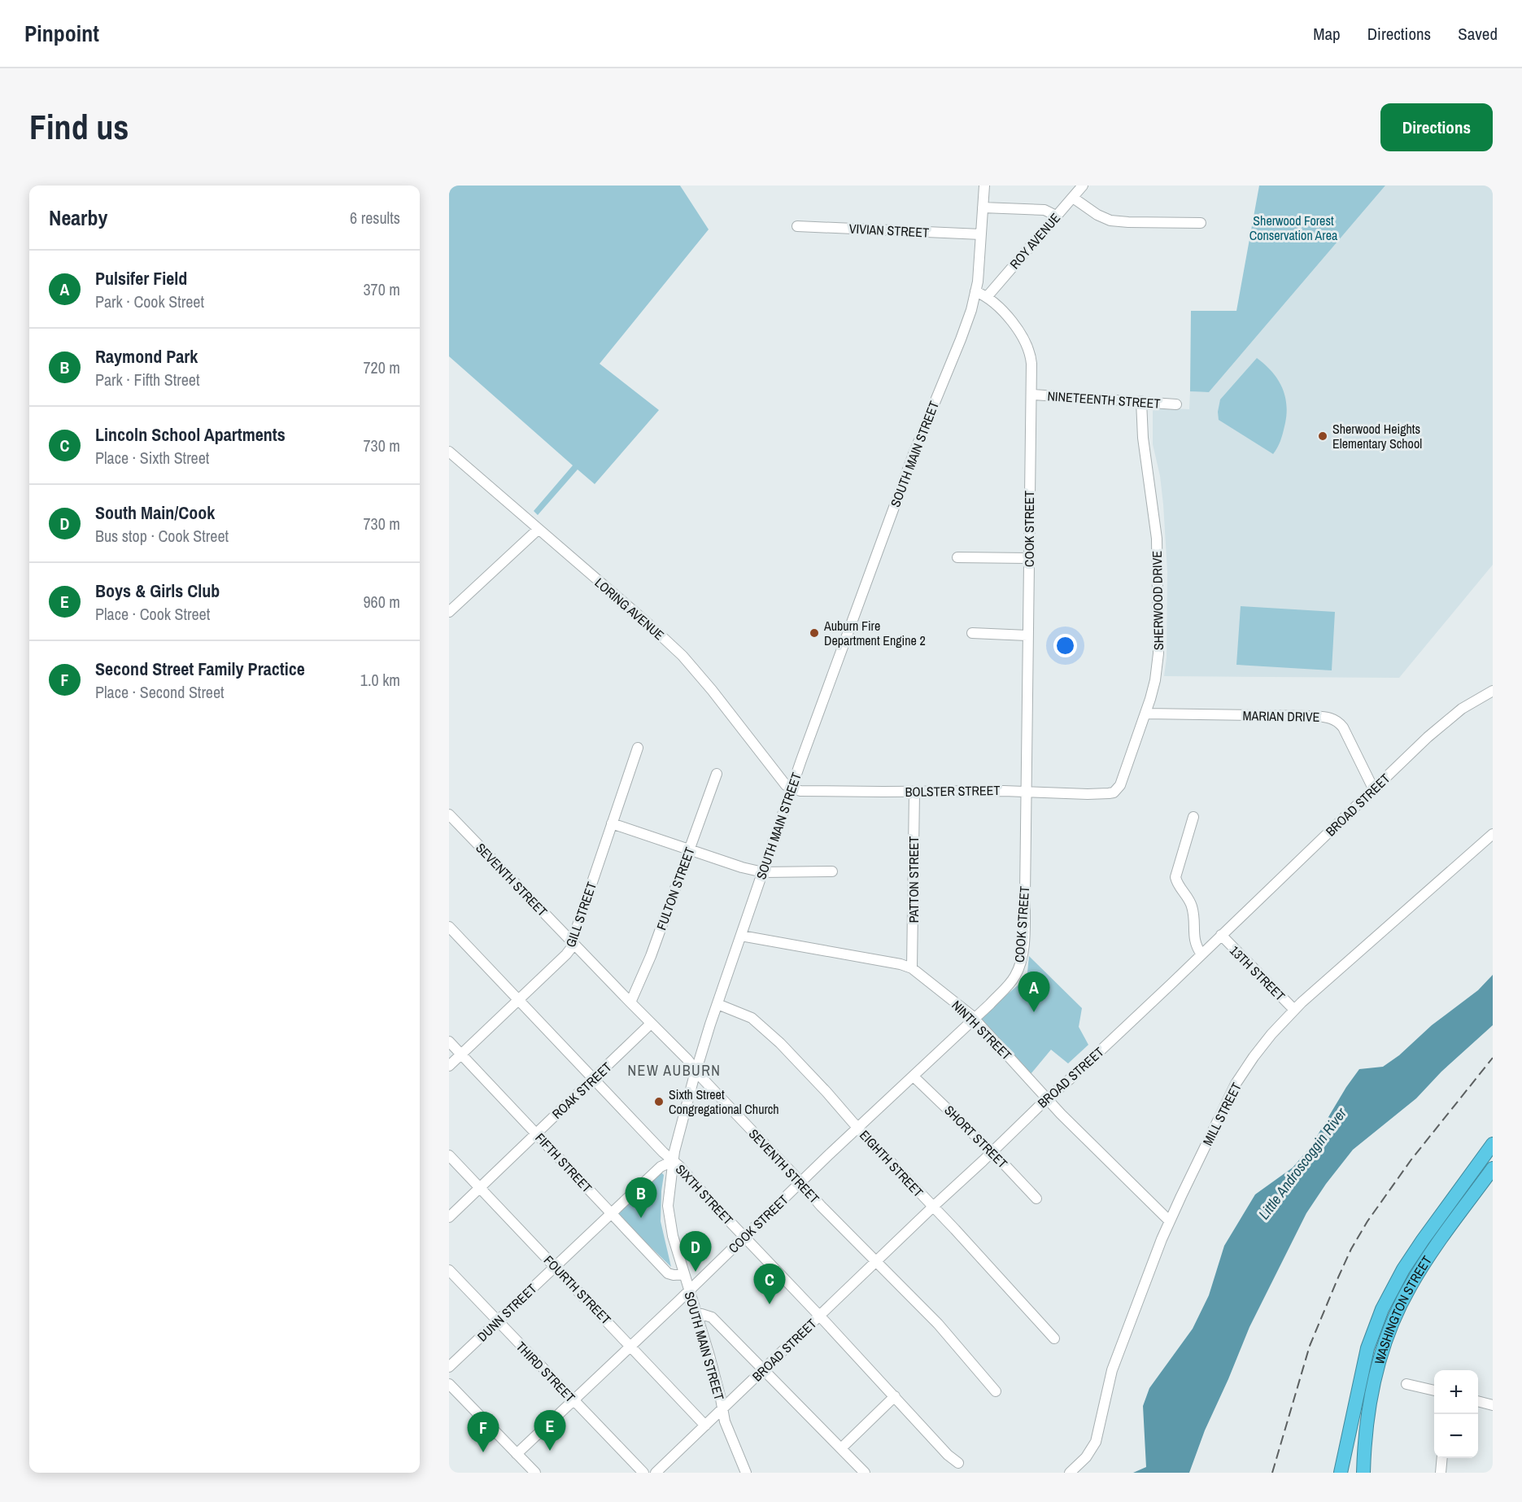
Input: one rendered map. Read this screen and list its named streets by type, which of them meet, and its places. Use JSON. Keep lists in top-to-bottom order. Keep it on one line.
{"streets":{"highway":["WASHINGTON STREET"],"street":["VIVIAN STREET","ROY AVENUE","NINETEENTH STREET","SOUTH MAIN STREET","COOK STREET","SHERWOOD DRIVE","LORING AVENUE","MARIAN DRIVE","BOLSTER STREET","BROAD STREET","SEVENTH STREET","PATTON STREET","FULTON STREET","GILL STREET","13TH STREET","NINTH STREET","ROAK STREET","MILL STREET","SHORT STREET","FIFTH STREET","EIGHTH STREET","SIXTH STREET","FOURTH STREET","DUNN STREET","THIRD STREET"]},"crossings":[["VIVIAN STREET","SOUTH MAIN STREET"],["ROY AVENUE","COOK STREET"],["NINETEENTH STREET","COOK STREET"],["NINETEENTH STREET","SHERWOOD DRIVE"],["SOUTH MAIN STREET","COOK STREET"],["SOUTH MAIN STREET","LORING AVENUE"],["SOUTH MAIN STREET","BOLSTER STREET"],["SOUTH MAIN STREET","BROAD STREET"],["SOUTH MAIN STREET","SEVENTH STREET"],["SOUTH MAIN STREET","NINTH STREET"],["SOUTH MAIN STREET","FIFTH STREET"],["SOUTH MAIN STREET","EIGHTH STREET"],["SOUTH MAIN STREET","SIXTH STREET"],["SOUTH MAIN STREET","DUNN STREET"],["COOK STREET","BOLSTER STREET"],["COOK STREET","SEVENTH STREET"],["COOK STREET","NINTH STREET"],["COOK STREET","SHORT STREET"],["COOK STREET","EIGHTH STREET"],["COOK STREET","SIXTH STREET"],["COOK STREET","FOURTH STREET"],["COOK STREET","THIRD STREET"],["SHERWOOD DRIVE","MARIAN DRIVE"],["SHERWOOD DRIVE","BOLSTER STREET"],["LORING AVENUE","BOLSTER STREET"],["MARIAN DRIVE","BROAD STREET"],["BOLSTER STREET","PATTON STREET"],["BROAD STREET","SEVENTH STREET"],["BROAD STREET","13TH STREET"],["BROAD STREET","NINTH STREET"],["BROAD STREET","SHORT STREET"],["BROAD STREET","EIGHTH STREET"],["BROAD STREET","SIXTH STREET"],["BROAD STREET","FOURTH STREET"],["SEVENTH STREET","FULTON STREET"],["SEVENTH STREET","GILL STREET"],["SEVENTH STREET","ROAK STREET"],["PATTON STREET","NINTH STREET"],["GILL STREET","FIFTH STREET"],["GILL STREET","SIXTH STREET"],["13TH STREET","MILL STREET"],["NINTH STREET","MILL STREET"],["ROAK STREET","FIFTH STREET"],["ROAK STREET","SIXTH STREET"],["ROAK STREET","FOURTH STREET"],["FIFTH STREET","DUNN STREET"],["SIXTH STREET","DUNN STREET"],["FOURTH STREET","DUNN STREET"],["DUNN STREET","THIRD STREET"]],"districts":["NEW AUBURN"],"water":["Little Androscoggin River"],"parks":["Sherwood Forest Conservation Area"],"places":["Sherwood Heights Elementary School","Auburn Fire Department Engine 2","Sixth Street Congregational Church"],"page":{"header":"Pinpoint","nav":["Map","Directions","Saved"],"buttons":"Directions","title":"Find us","heading":["Nearby","6 results"],"list":[{"mark":"A","name":"Pulsifer Field","note":"Park · Cook Street","value":"370 m"},{"mark":"B","name":"Raymond Park","note":"Park · Fifth Street","value":"720 m"},{"mark":"C","name":"Lincoln School Apartments","note":"Place · Sixth Street","value":"730 m"},{"mark":"D","name":"South Main/Cook","note":"Bus stop · Cook Street","value":"730 m"},{"mark":"E","name":"Boys & Girls Club","note":"Place · Cook Street","value":"960 m"},{"mark":"F","name":"Second Street Family Practice","note":"Place · Second Street","value":"1.0 km"}],"pins":["A","B","D","C","E","F"],"map_buttons":["+","−"]}}
